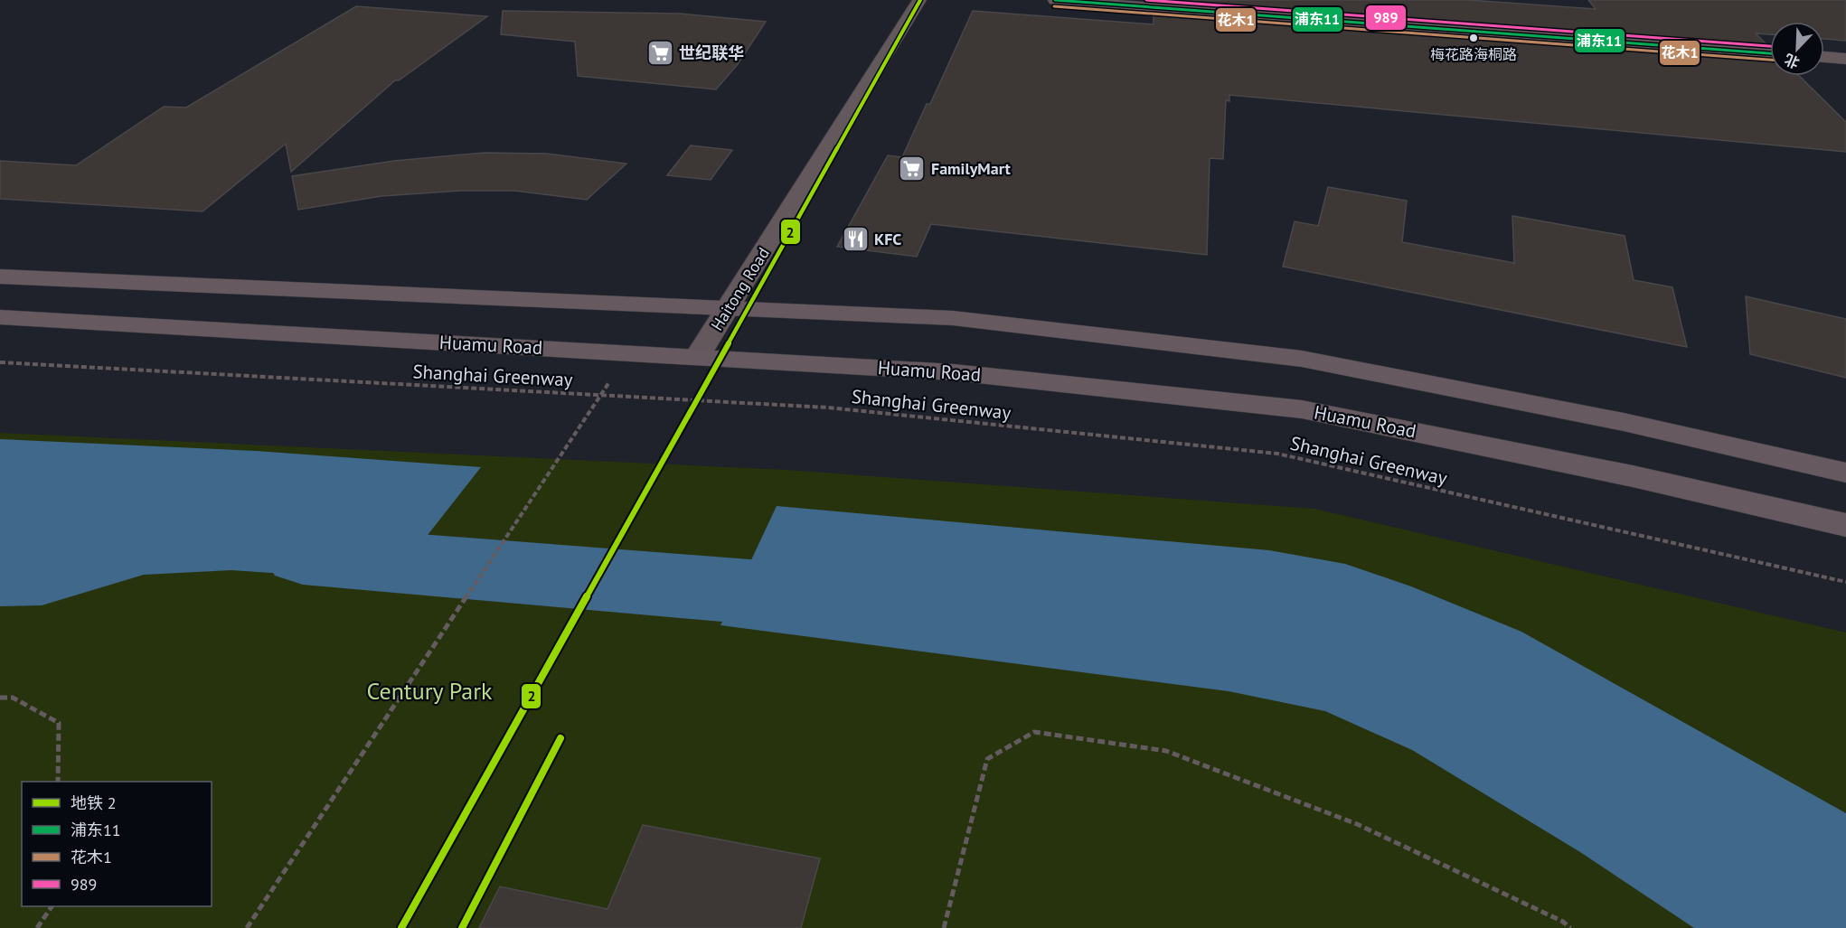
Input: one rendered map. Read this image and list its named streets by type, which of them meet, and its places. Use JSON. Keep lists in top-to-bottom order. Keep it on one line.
{"streets":{"main road":["Huamu Road"],"street":["Haitong Road"],"path":["Shanghai Greenway"]},"crossings":[["Haitong Road","Huamu Road"]],"parks":["Century Park"],"places":{"other":["梅花路海桐路"],"supermarket":["世纪联华","FamilyMart"],"restaurant":["KFC"]},"lines":["metro line 2","transit line 浦东11","transit line 989","transit line 花木1"],"legend":["地铁 2","浦东11","花木1","989"],"north":"bottom left"}
